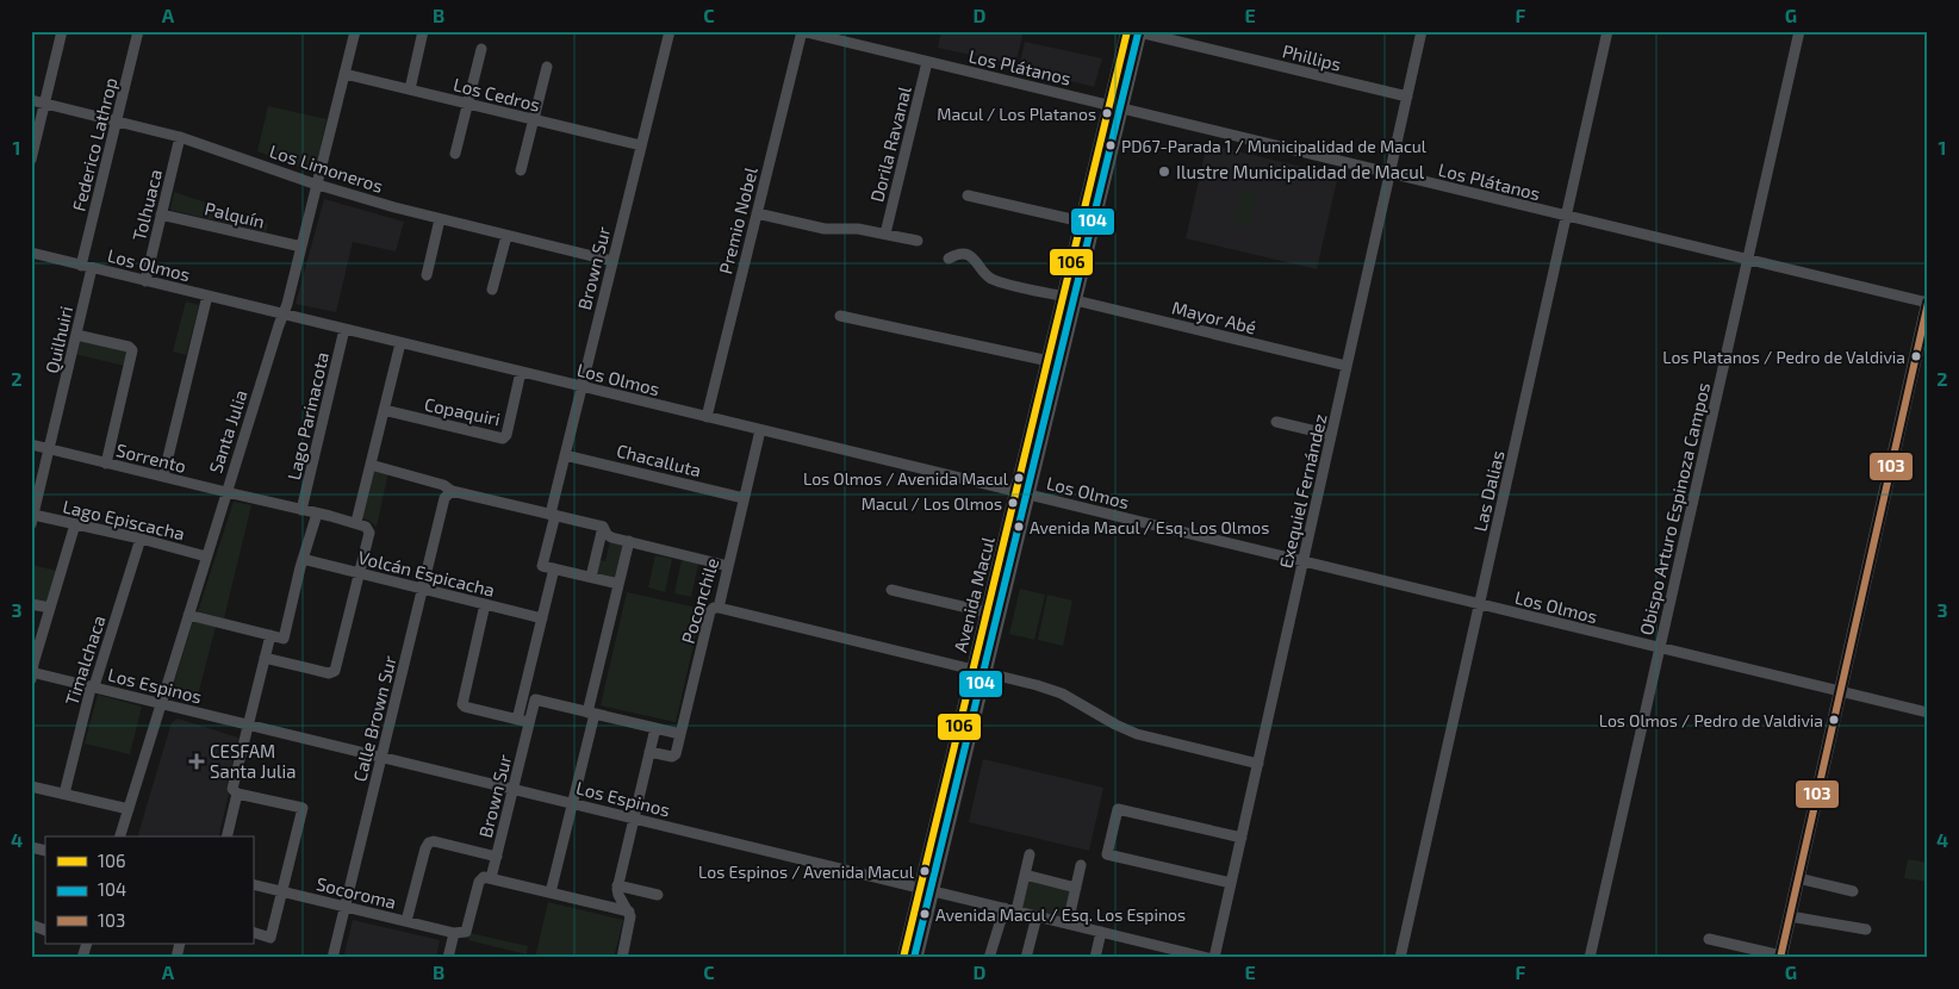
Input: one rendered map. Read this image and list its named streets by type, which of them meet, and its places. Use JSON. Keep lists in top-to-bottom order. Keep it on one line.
{"streets":{"main road":["Avenida Macul"],"street":["Phillips","Los Plátanos","Los Cedros","Federico Lathrop","Dorila Ravanal","Los Limoneros","Tolhuaca","Palquín","Premio Nobel","Los Olmos","Brown Sur","Mayor Abé","Quilhuiri","Copaquiri","Lago Parinacota","Santa Julia","Sorrento","Chacalluta","Exequiel Fernández","Las Dalias","Obispo Arturo Espinoza Campos","Lago Episcacha","Volcán Espicacha","Poconchile","Timalchaca","Los Espinos","Calle Brown Sur","Socoroma"]},"crossings":[["Phillips","Exequiel Fernández"],["Phillips","Avenida Macul"],["Los Plátanos","Dorila Ravanal"],["Los Plátanos","Premio Nobel"],["Los Plátanos","Exequiel Fernández"],["Los Plátanos","Las Dalias"],["Los Plátanos","Obispo Arturo Espinoza Campos"],["Los Plátanos","Avenida Macul"],["Los Cedros","Brown Sur"],["Los Cedros","Santa Julia"],["Federico Lathrop","Los Limoneros"],["Federico Lathrop","Los Olmos"],["Federico Lathrop","Quilhuiri"],["Los Limoneros","Tolhuaca"],["Los Limoneros","Brown Sur"],["Los Limoneros","Santa Julia"],["Tolhuaca","Palquín"],["Tolhuaca","Los Olmos"],["Palquín","Santa Julia"],["Premio Nobel","Los Olmos"],["Los Olmos","Brown Sur"],["Los Olmos","Quilhuiri"],["Los Olmos","Copaquiri"],["Los Olmos","Lago Parinacota"],["Los Olmos","Santa Julia"],["Los Olmos","Exequiel Fernández"],["Los Olmos","Las Dalias"],["Los Olmos","Obispo Arturo Espinoza Campos"],["Los Olmos","Avenida Macul"],["Los Olmos","Poconchile"],["Brown Sur","Chacalluta"],["Brown Sur","Poconchile"],["Brown Sur","Los Espinos"],["Brown Sur","Socoroma"],["Mayor Abé","Exequiel Fernández"],["Mayor Abé","Avenida Macul"],["Quilhuiri","Sorrento"],["Quilhuiri","Lago Episcacha"],["Lago Parinacota","Sorrento"],["Santa Julia","Sorrento"],["Santa Julia","Lago Episcacha"],["Santa Julia","Los Espinos"],["Sorrento","Volcán Espicacha"],["Chacalluta","Poconchile"],["Lago Episcacha","Timalchaca"],["Volcán Espicacha","Calle Brown Sur"],["Avenida Macul","Los Espinos"],["Timalchaca","Los Espinos"],["Los Espinos","Calle Brown Sur"],["Calle Brown Sur","Socoroma"]],"places":{"other":["Macul / Los Platanos","PD67-Parada 1 / Municipalidad de Macul","Ilustre Municipalidad de Macul","Los Platanos / Pedro de Valdivia","Los Olmos / Avenida Macul","Macul / Los Olmos","Avenida Macul / Esq. Los Olmos","Los Olmos / Pedro de Valdivia","Los Espinos / Avenida Macul","Avenida Macul / Esq. Los Espinos"],"health":["CESFAM Santa Julia"]},"lines":["transit line 106","transit line 104","transit line 103"],"legend":["106","104","103"],"grid":{"columns":["A","B","C","D","E","F","G"],"rows":["1","2","3","4"]}}
